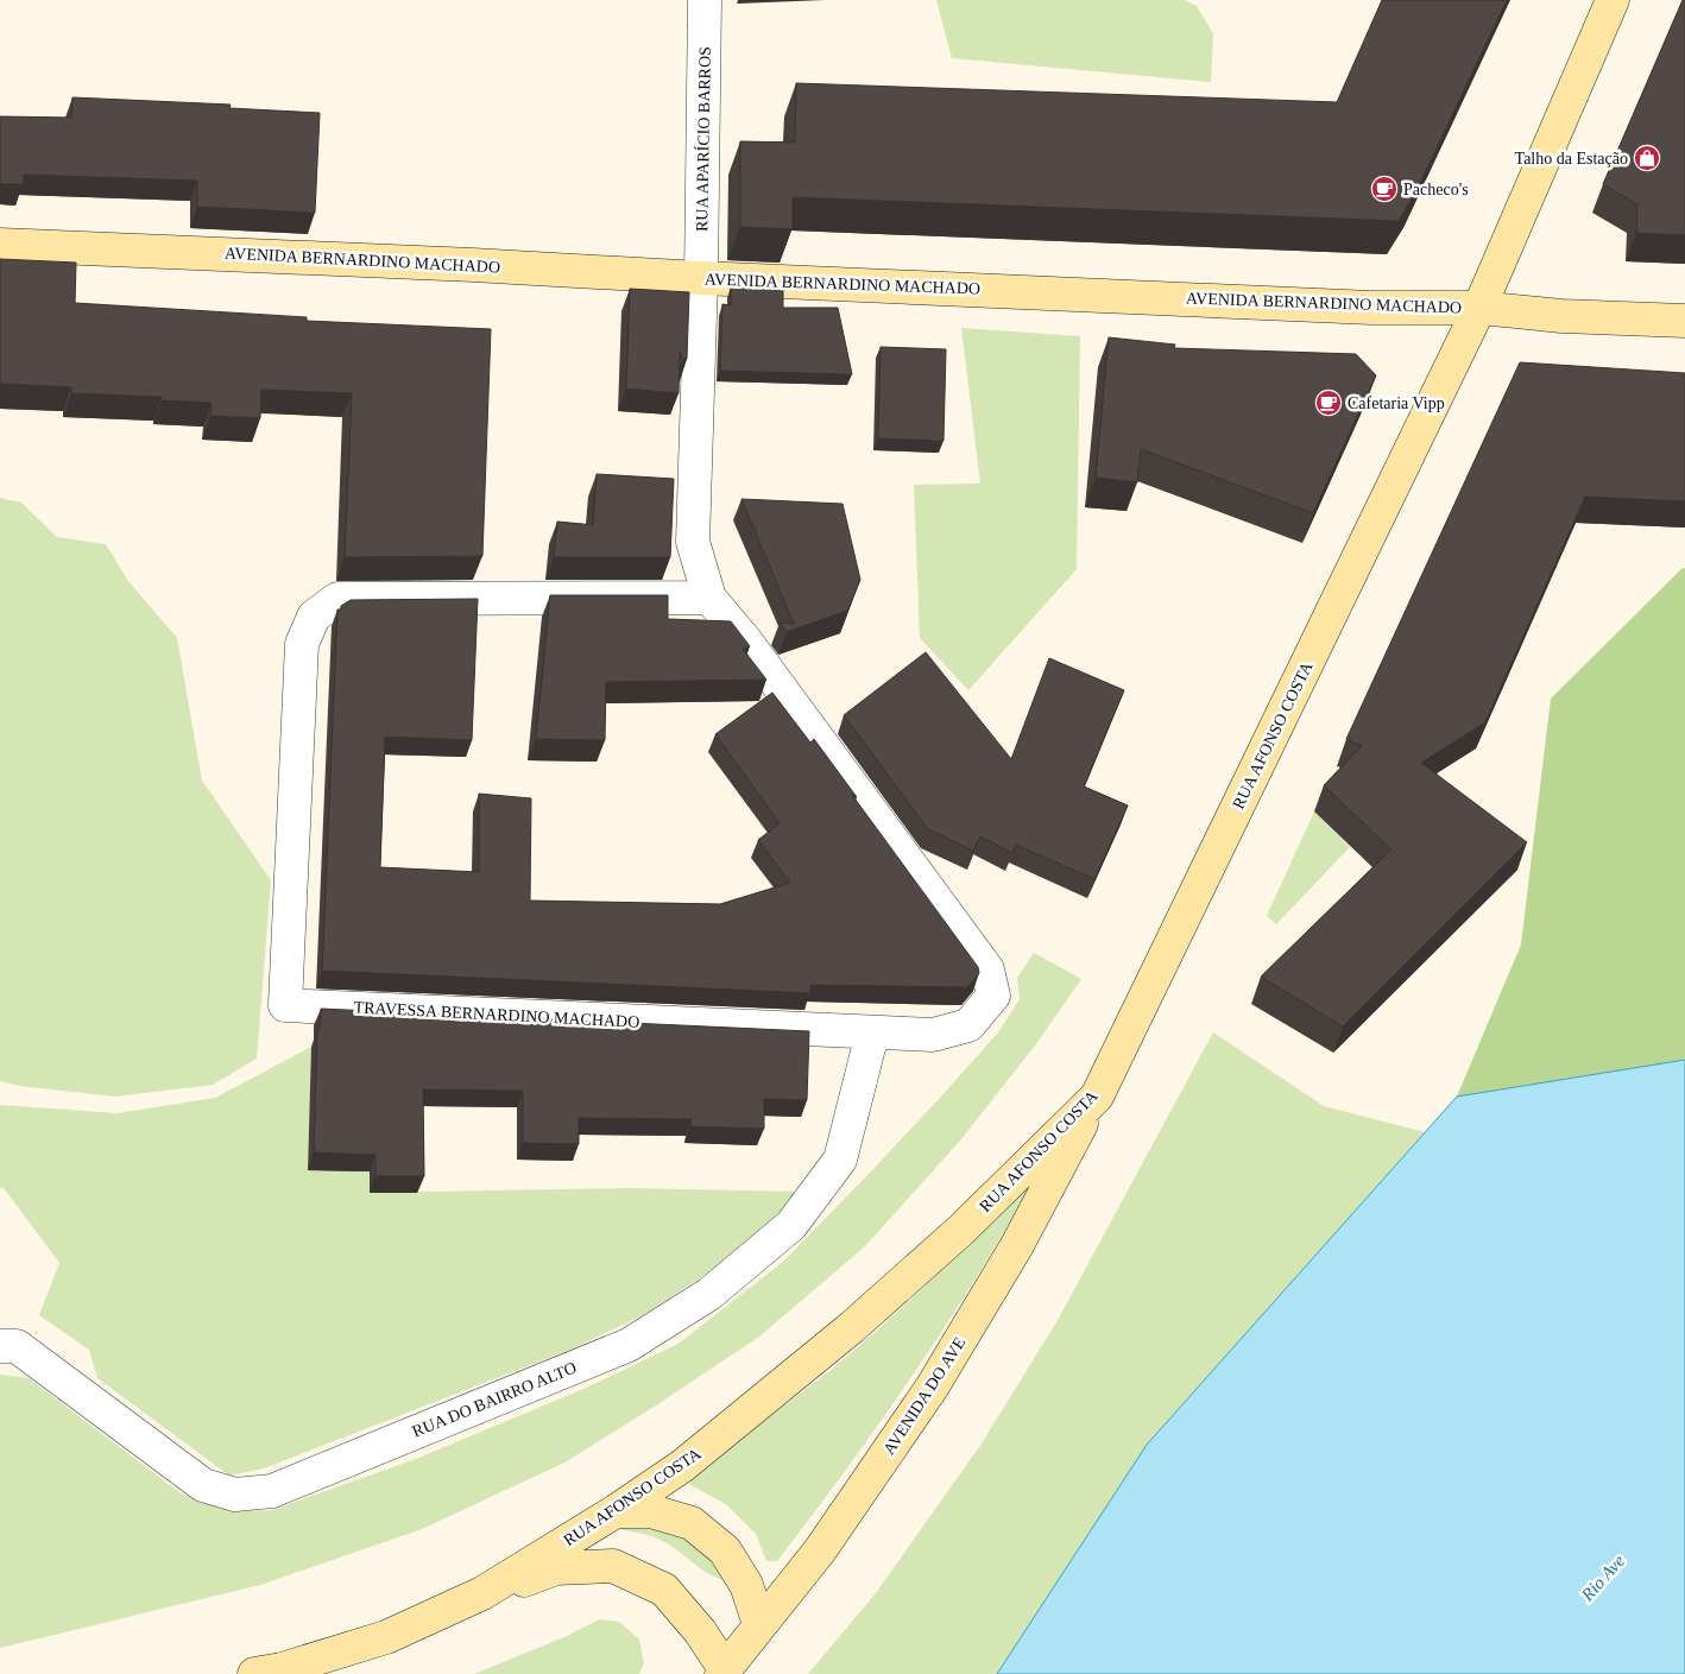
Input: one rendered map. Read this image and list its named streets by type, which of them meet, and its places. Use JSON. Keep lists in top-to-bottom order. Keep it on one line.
{"streets":{"street":["RUA APARÍCIO BARROS","AVENIDA BERNARDINO MACHADO","RUA AFONSO COSTA","TRAVESSA BERNARDINO MACHADO","AVENIDA DO AVE","RUA DO BAIRRO ALTO"]},"crossings":[["RUA APARÍCIO BARROS","AVENIDA BERNARDINO MACHADO"],["RUA APARÍCIO BARROS","TRAVESSA BERNARDINO MACHADO"],["AVENIDA BERNARDINO MACHADO","RUA AFONSO COSTA"],["AVENIDA BERNARDINO MACHADO","TRAVESSA BERNARDINO MACHADO"],["RUA AFONSO COSTA","AVENIDA DO AVE"],["TRAVESSA BERNARDINO MACHADO","RUA DO BAIRRO ALTO"]],"water":["Rio Ave"],"places":{"shop":["Talho da Estação"],"cafe":["Pacheco's","Cafetaria Vipp"]}}
